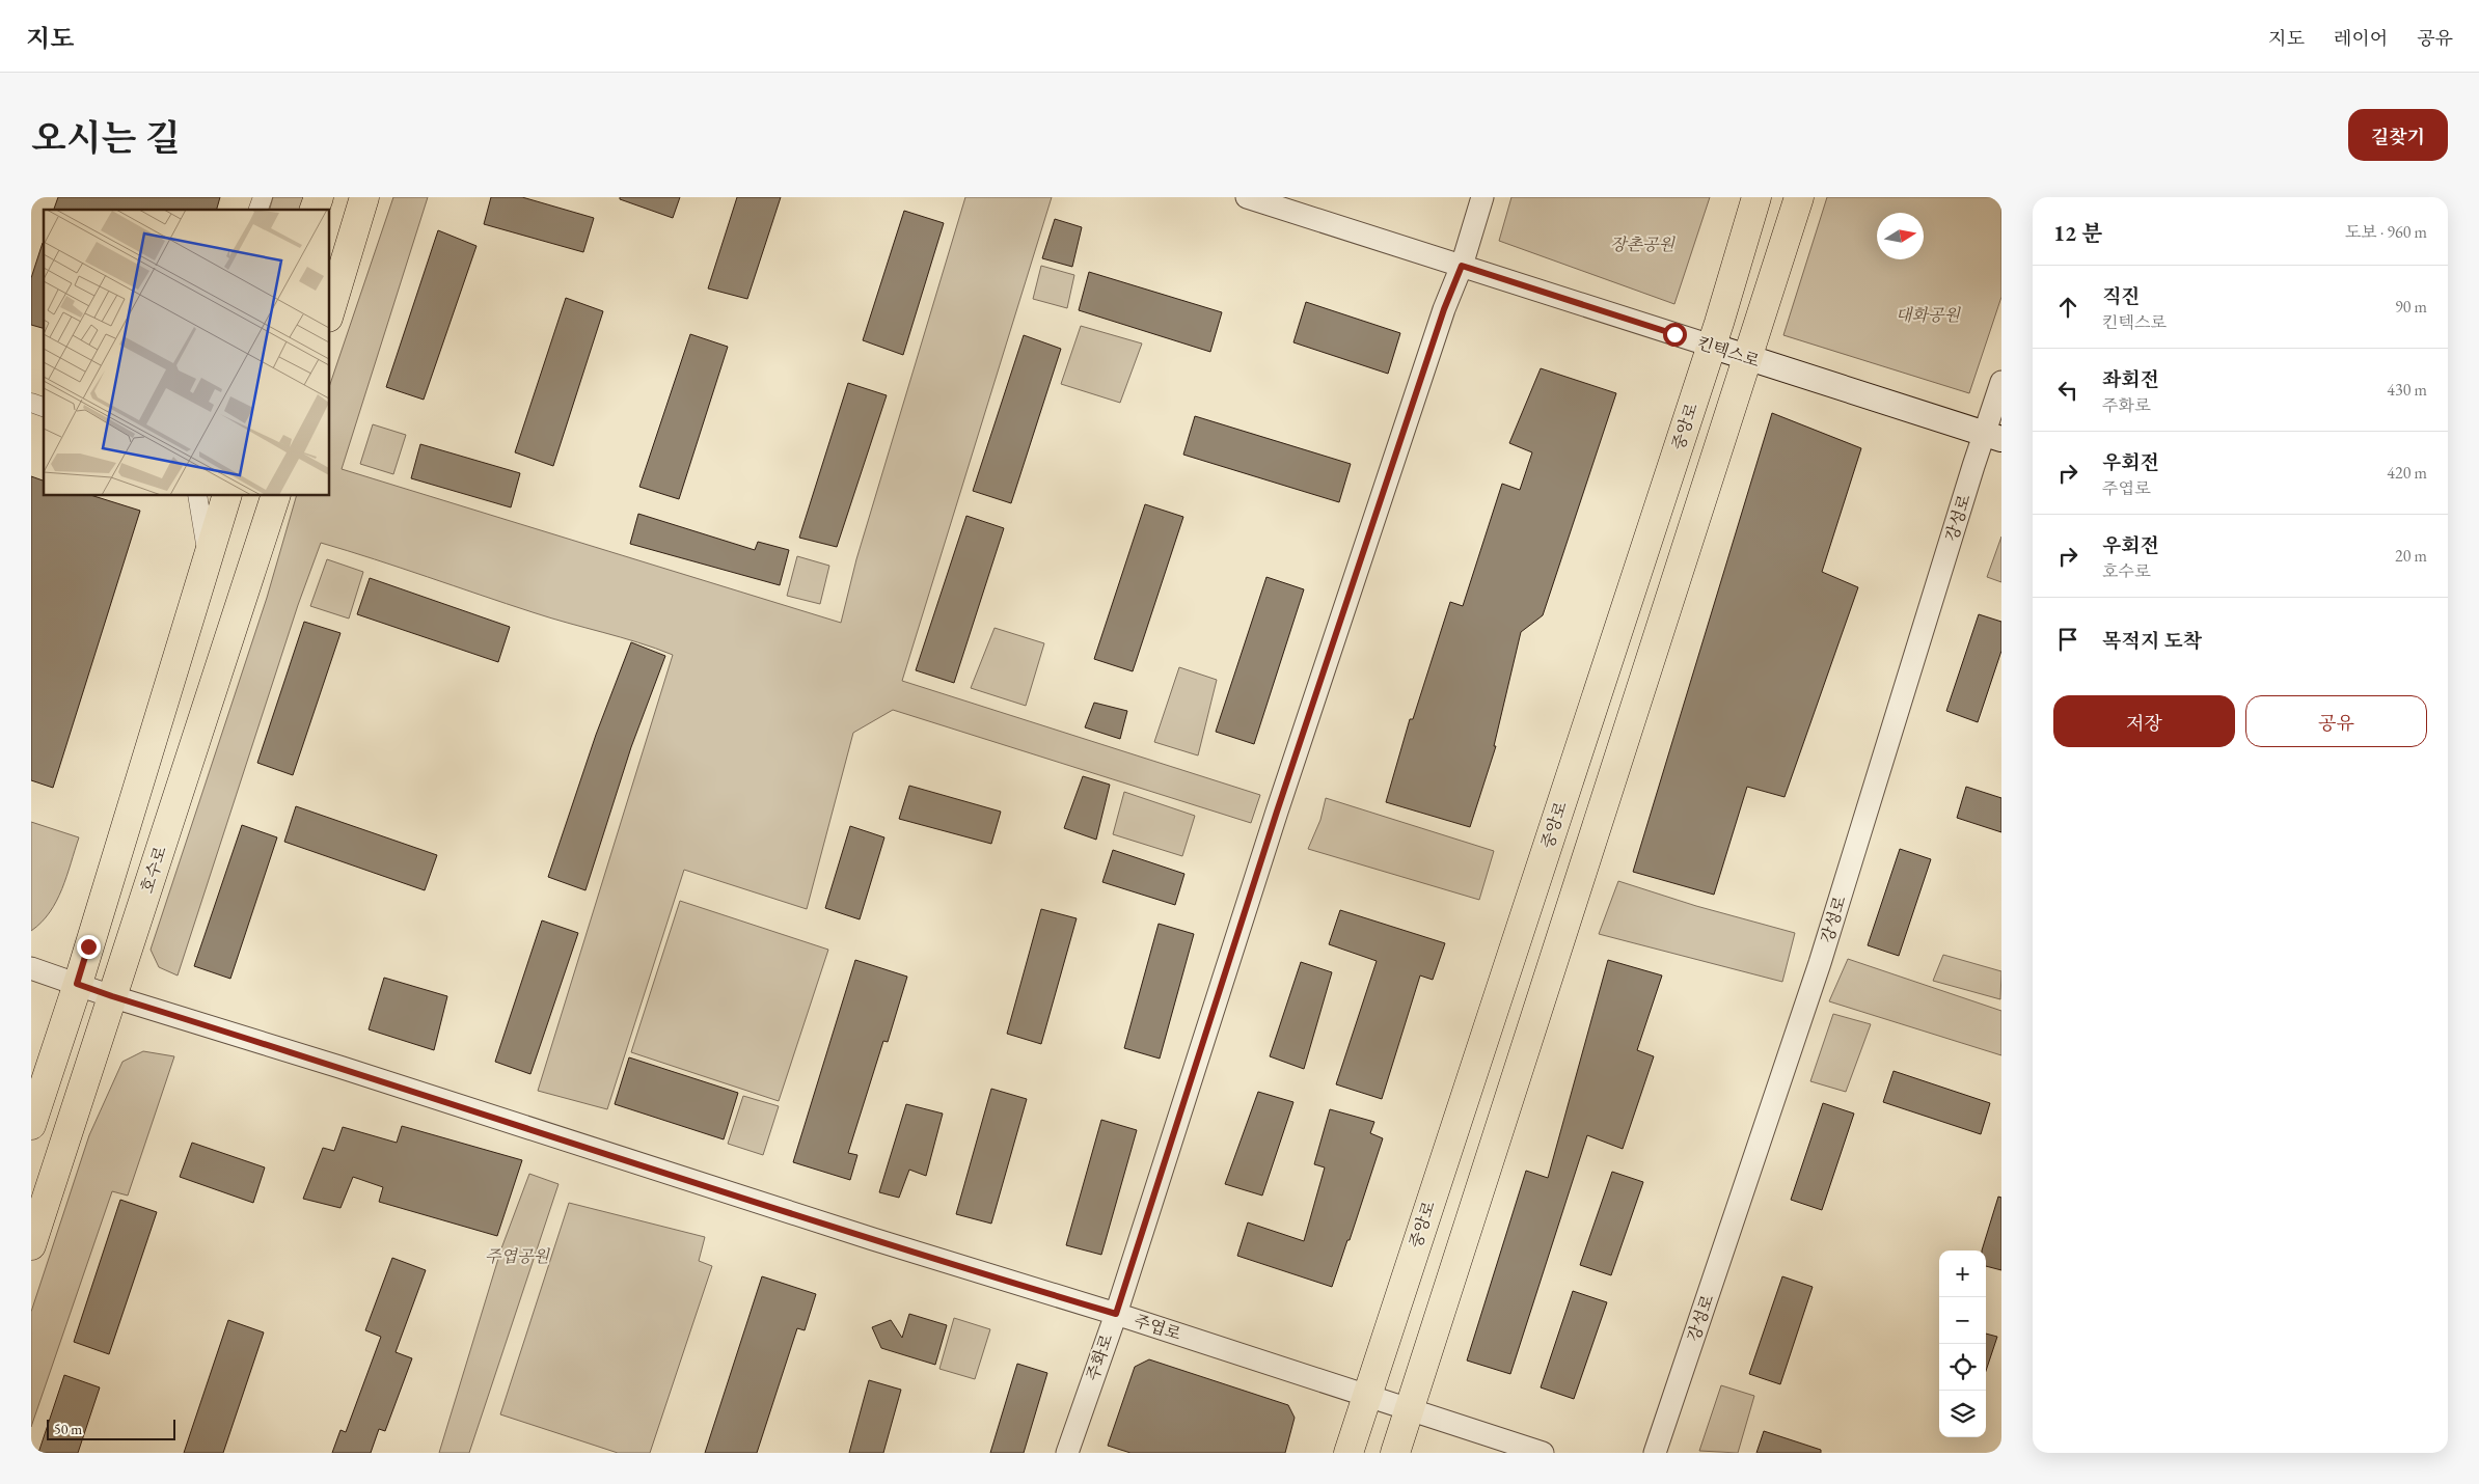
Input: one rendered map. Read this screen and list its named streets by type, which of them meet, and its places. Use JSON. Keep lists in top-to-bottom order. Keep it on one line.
{"streets":{"main road":["킨텍스로","중앙로","호수로"],"street":["강성로","주엽로","주화로"]},"crossings":[["킨텍스로","중앙로"],["킨텍스로","강성로"],["킨텍스로","주화로"],["중앙로","주엽로"],["호수로","주엽로"],["주엽로","주화로"]],"parks":["장촌공원","대화공원","주엽공원"],"scale_bar":"50 m","north":"right","page":{"header":"지도","nav":["지도","레이어","공유"],"title":"오시는 길","buttons":["길찾기",["저장","공유"]],"heading":["12 분","도보 · 960 m"],"list":[["직진","킨텍스로","90 m"],["좌회전","주화로","430 m"],["우회전","주엽로","420 m"],["우회전","호수로","20 m"],"목적지 도착"],"map_buttons":["+","−"],"scale":"50 m"}}
